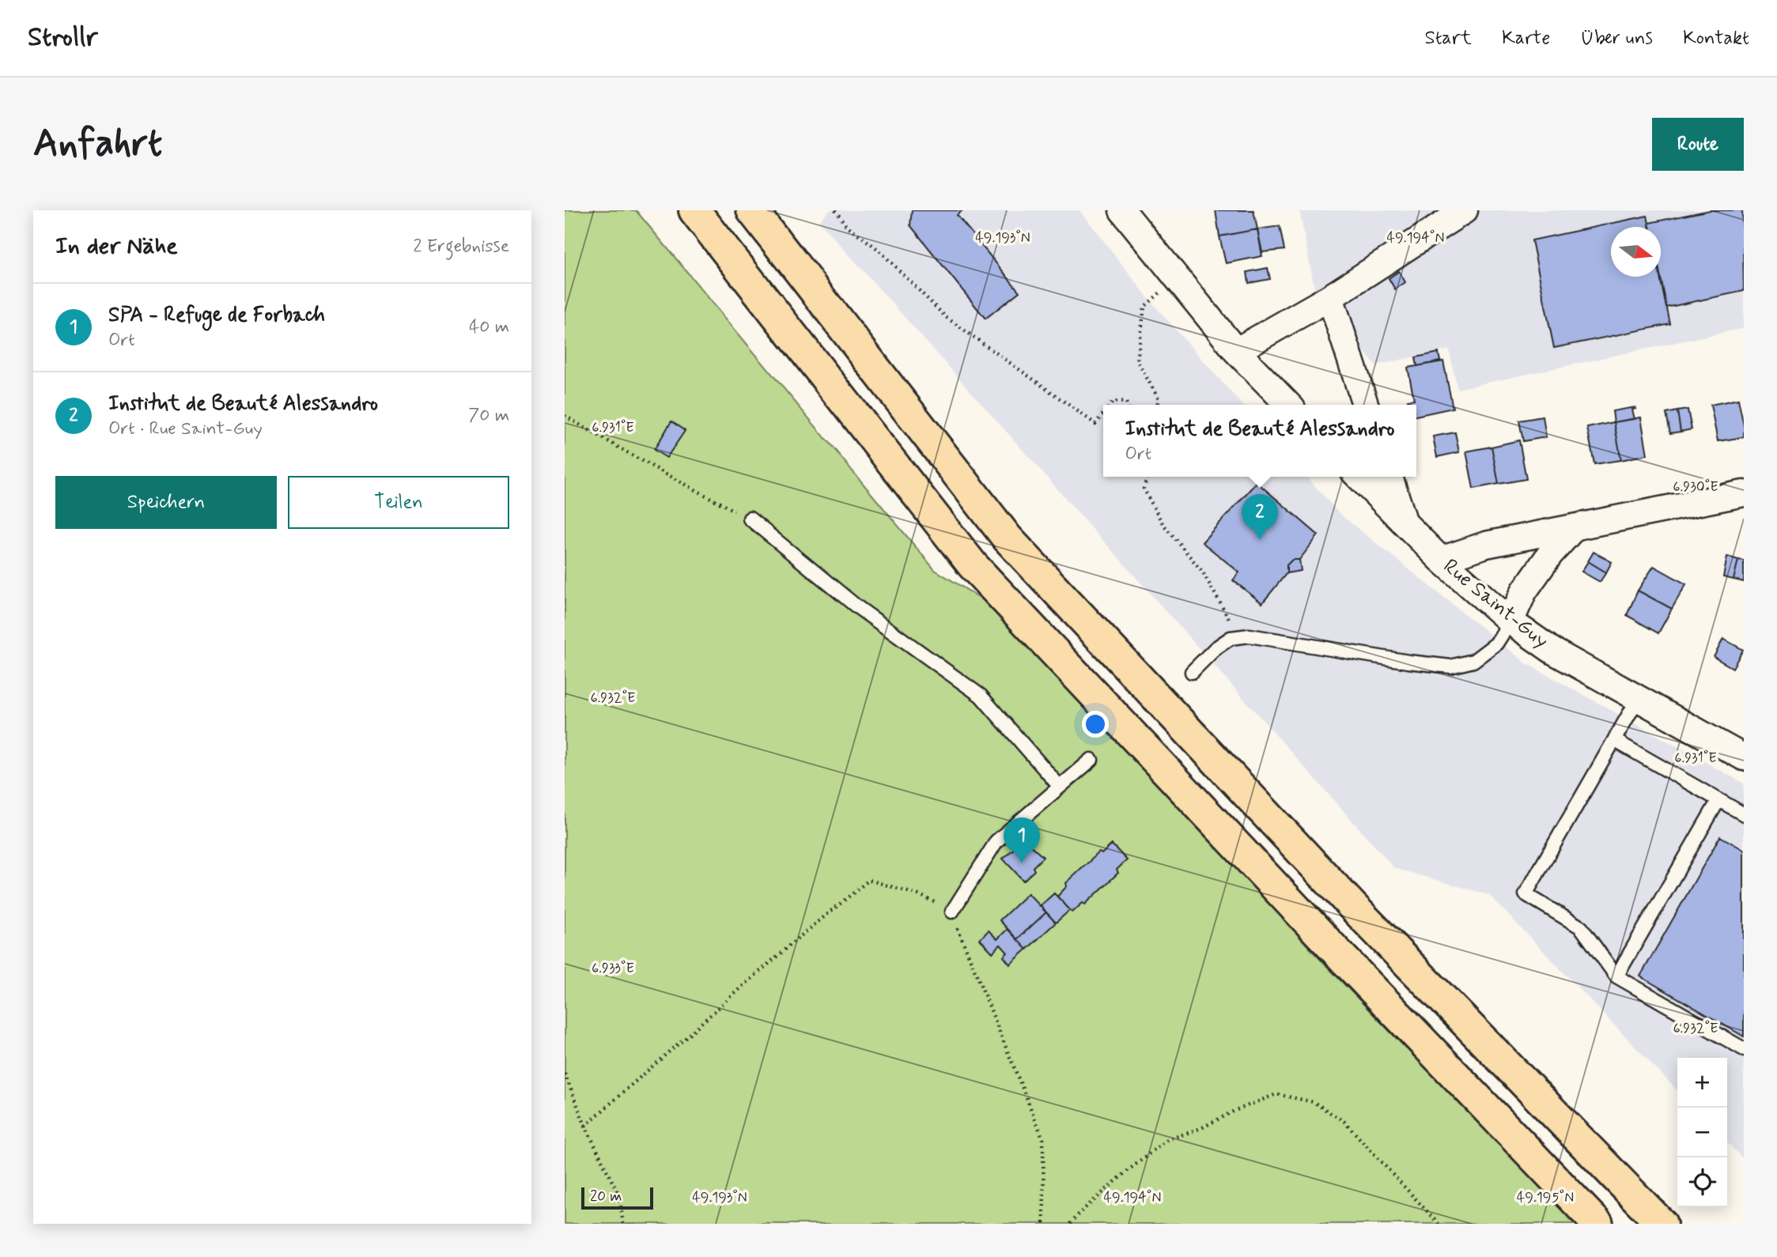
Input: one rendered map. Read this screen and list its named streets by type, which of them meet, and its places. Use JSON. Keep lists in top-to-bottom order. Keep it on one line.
{"streets":{"street":["Rue Saint-Guy"]},"scale_bar":"20 m","north":"right","page":{"header":"Strollr","nav":["Start","Karte","Über uns","Kontakt"],"buttons":["Route",["Speichern","Teilen"]],"title":"Anfahrt","heading":["In der Nähe","2 Ergebnisse"],"list":[{"mark":"1","name":"SPA - Refuge de Forbach","note":"Ort","value":"40 m"},{"mark":"2","name":"Institut de Beauté Alessandro","note":"Ort · Rue Saint-Guy","value":"70 m"}],"popup":["Institut de Beauté Alessandro","Ort"],"pins":["2","1"],"map_buttons":["+","−"],"scale":"20 m"},"coordinates":["49.193°N","49.194°N","6.931°E","6.930°E","6.932°E","6.933°E","49.195°N"]}
